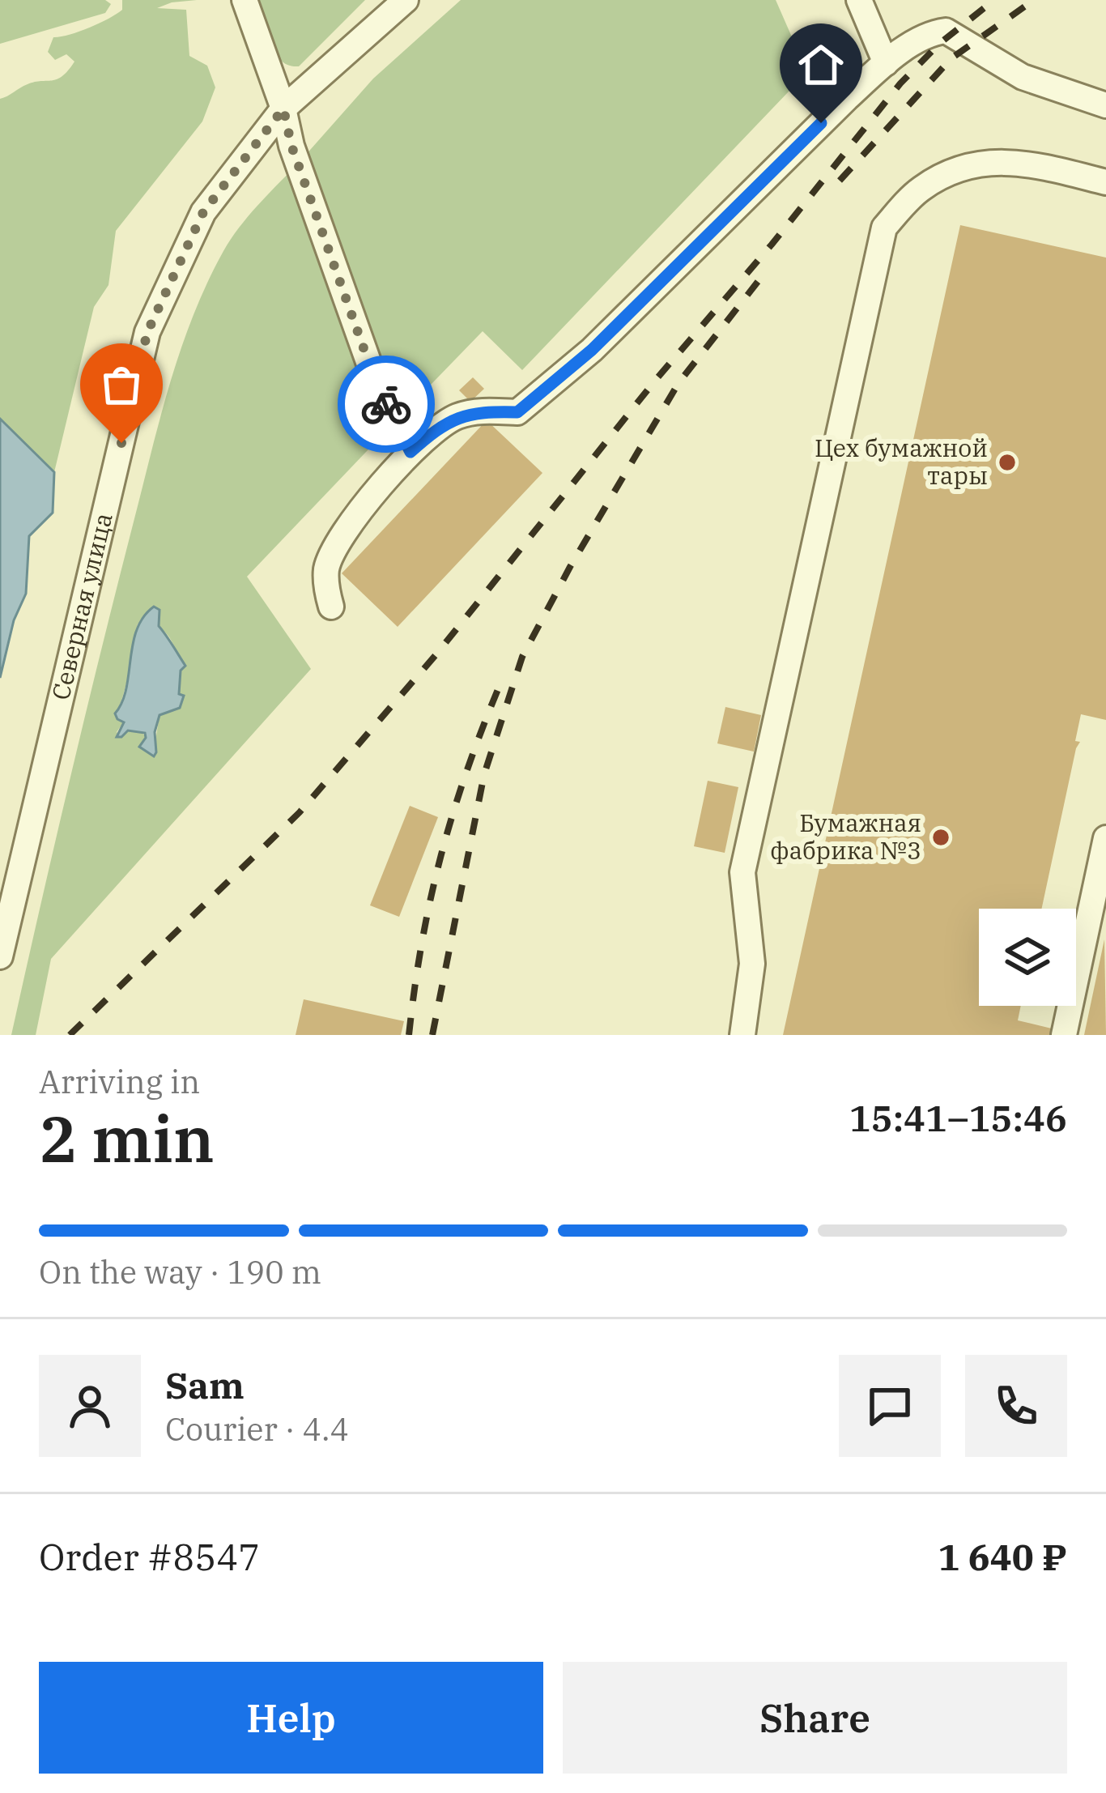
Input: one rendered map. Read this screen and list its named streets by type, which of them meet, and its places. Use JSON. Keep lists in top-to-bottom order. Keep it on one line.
{"streets":{"street":["Северная улица"]},"places":["Цех бумажной тары","Бумажная фабрика №3"],"page":{"heading":["2 min","Arriving in","15:41–15:46"],"panel":["Sam","Courier · 4.4","Order #8547","1 640 ₽"],"bar":"On the way · 190 m","buttons":["Help","Share"]}}
